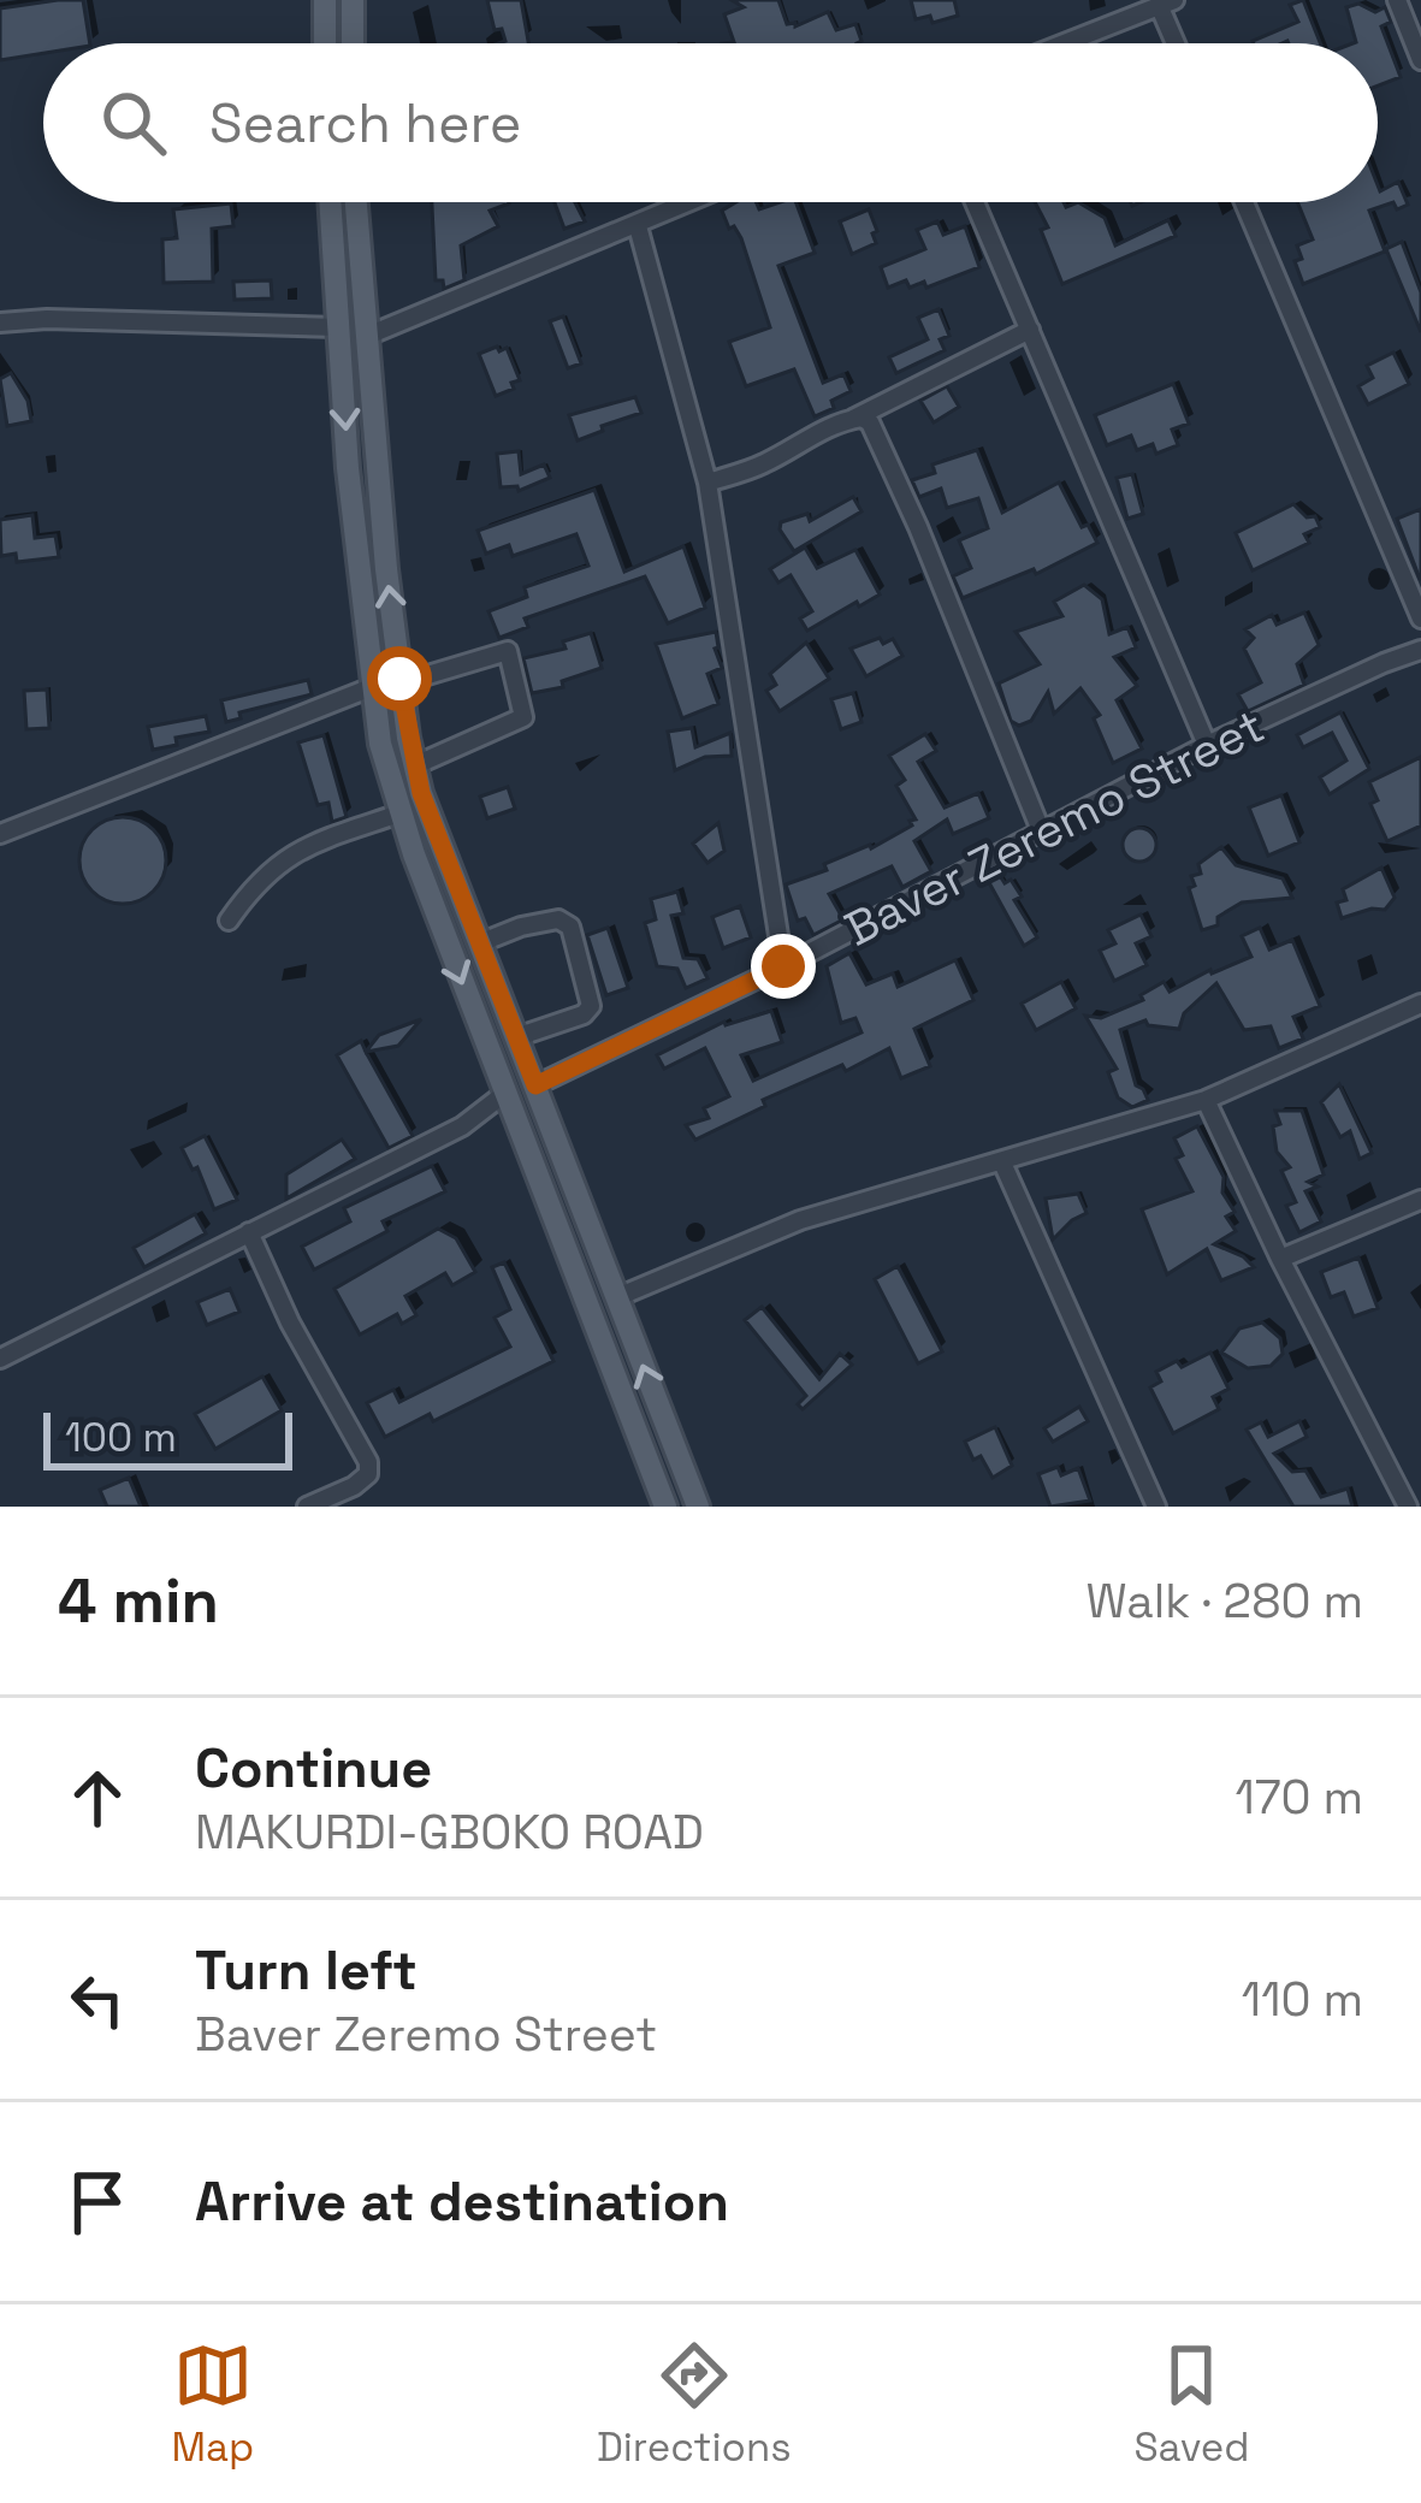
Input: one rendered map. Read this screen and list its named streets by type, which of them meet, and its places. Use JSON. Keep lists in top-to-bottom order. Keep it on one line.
{"streets":{"street":["Baver Zeremo Street"]},"scale_bar":"100 m","page":{"search":"Search here","scale":"100 m","heading":["4 min","Walk · 280 m"],"list":[["Continue","MAKURDI-GBOKO ROAD","170 m"],["Turn left","Baver Zeremo Street","110 m"],"Arrive at destination"],"nav":["Map","Directions","Saved"]}}
